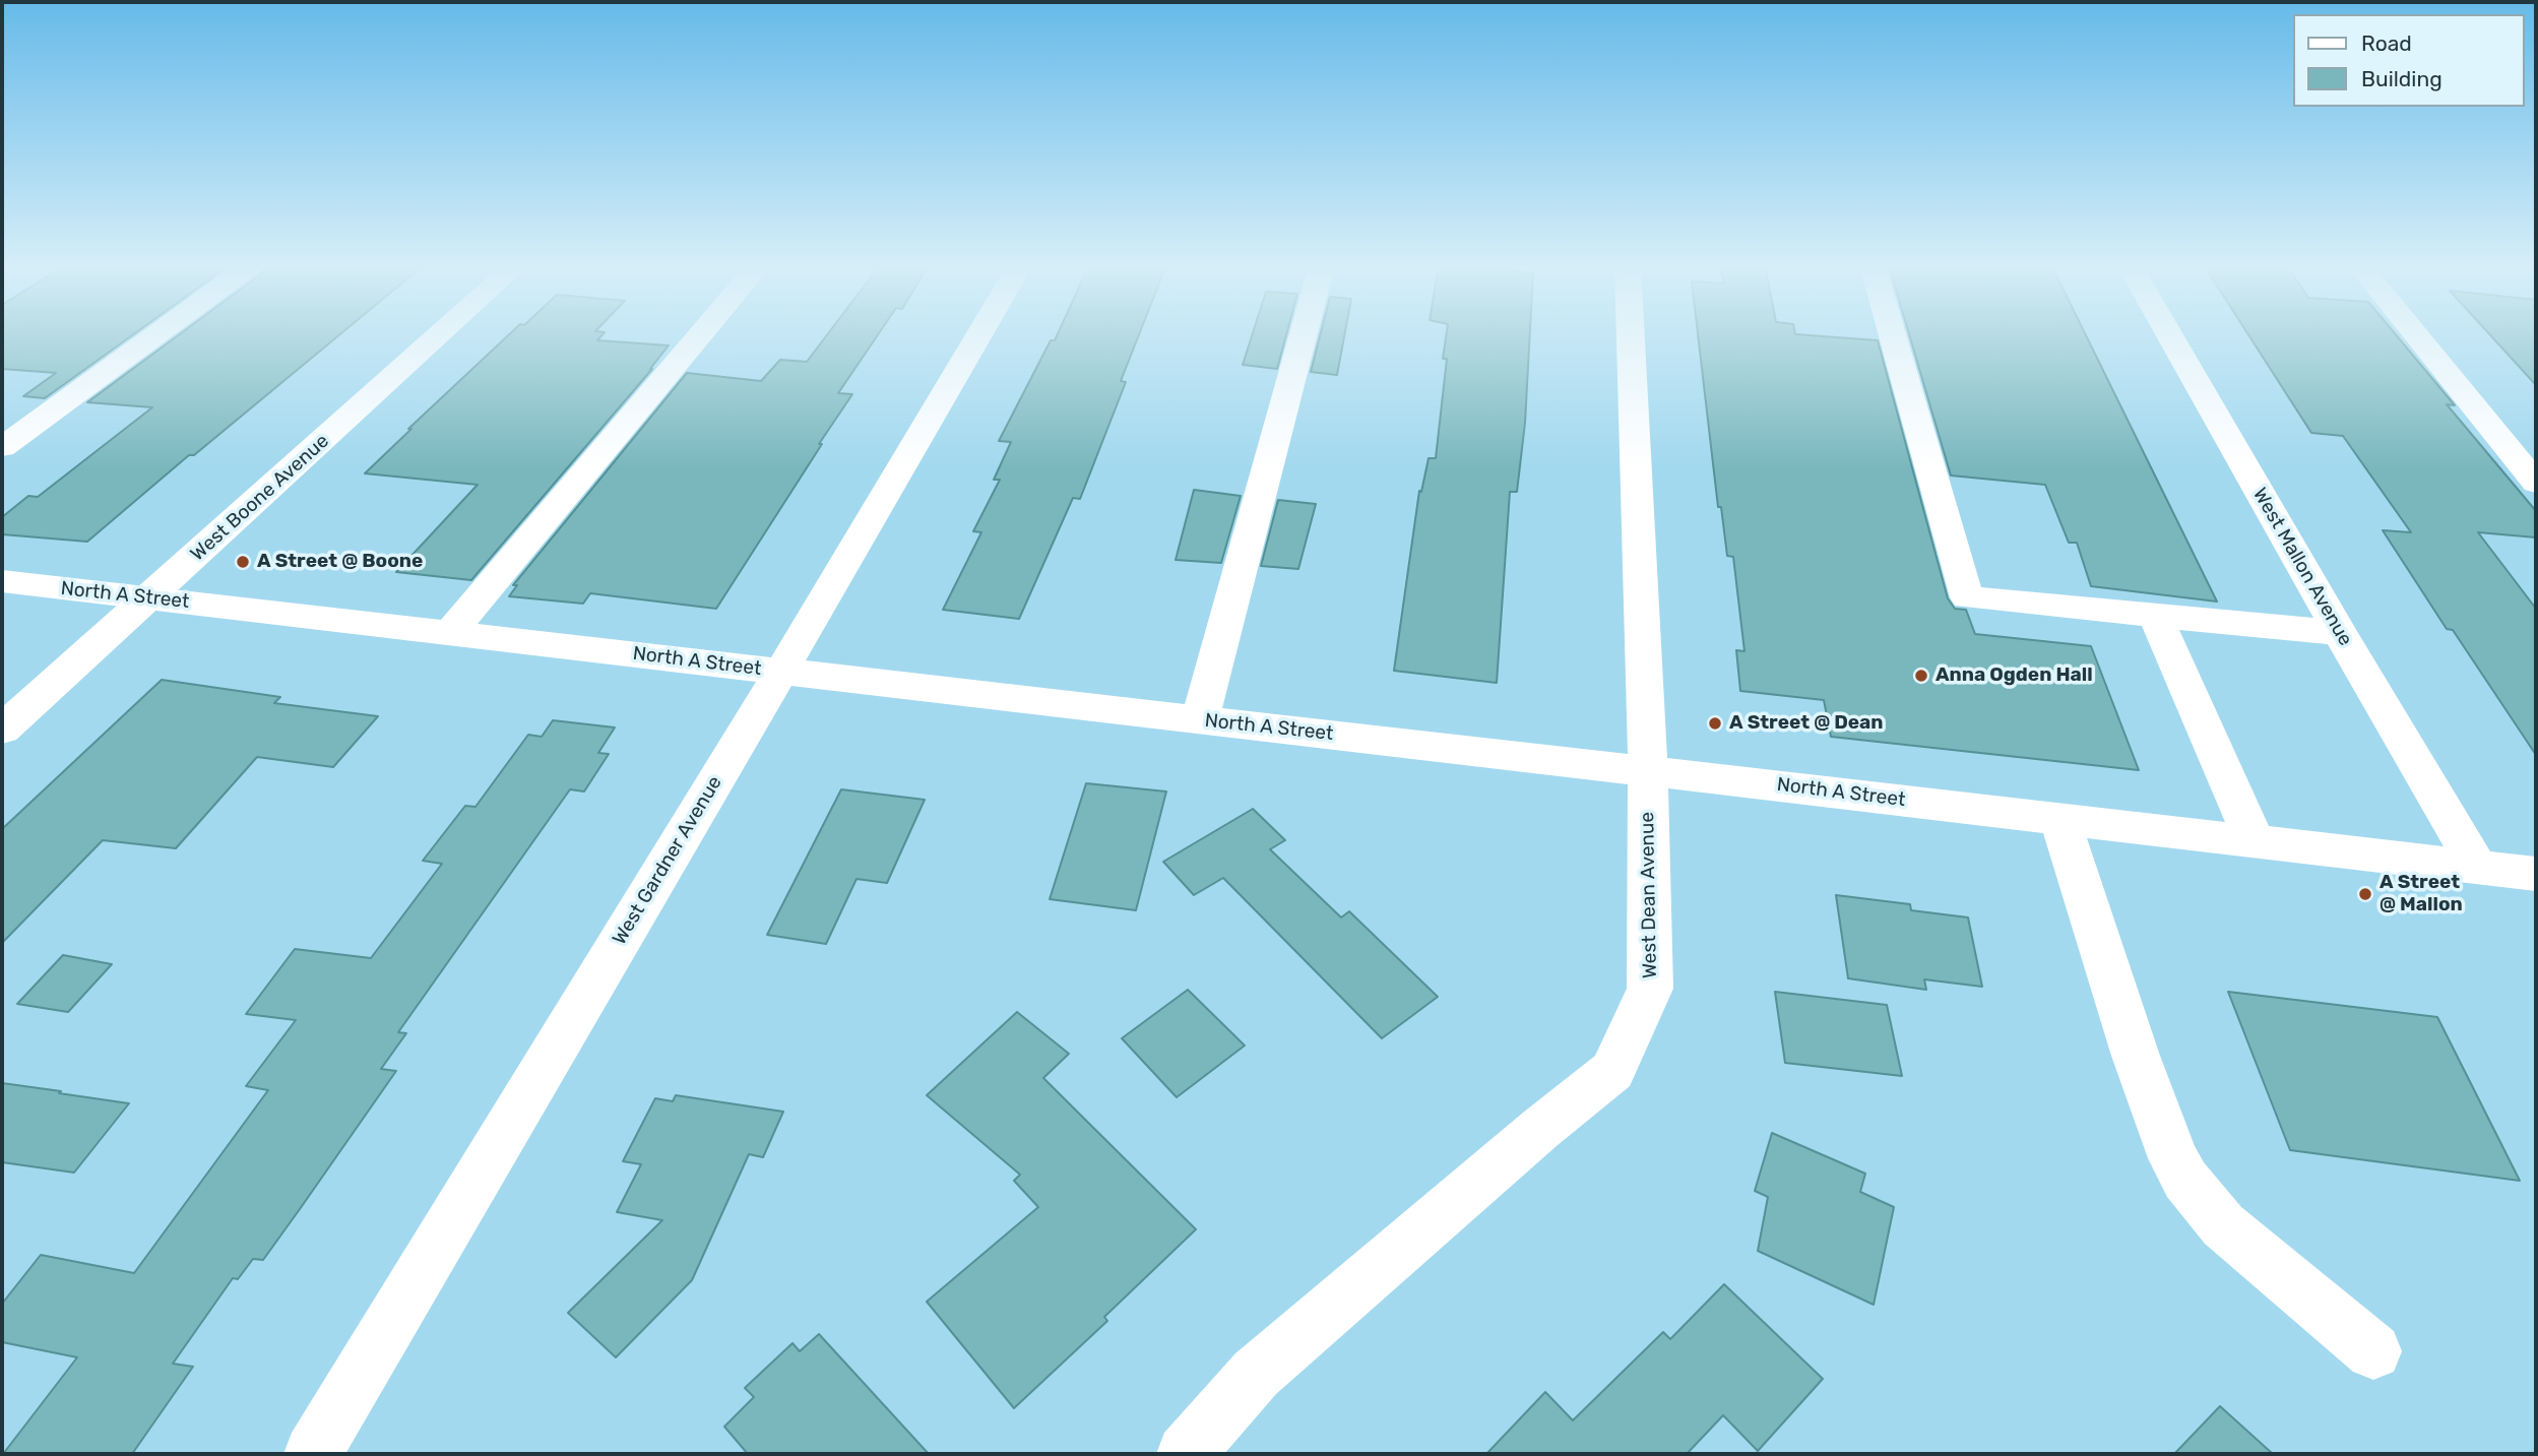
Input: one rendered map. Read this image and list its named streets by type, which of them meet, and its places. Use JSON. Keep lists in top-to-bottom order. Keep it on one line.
{"streets":{"street":["West Boone Avenue","West Mallon Avenue","North A Street","West Gardner Avenue","West Dean Avenue"]},"crossings":[["West Boone Avenue","North A Street"],["West Mallon Avenue","North A Street"],["North A Street","West Gardner Avenue"],["North A Street","West Dean Avenue"]],"places":["A Street @ Boone","Anna Ogden Hall","A Street @ Dean","A Street @ Mallon"],"legend":["Road","Building"]}
